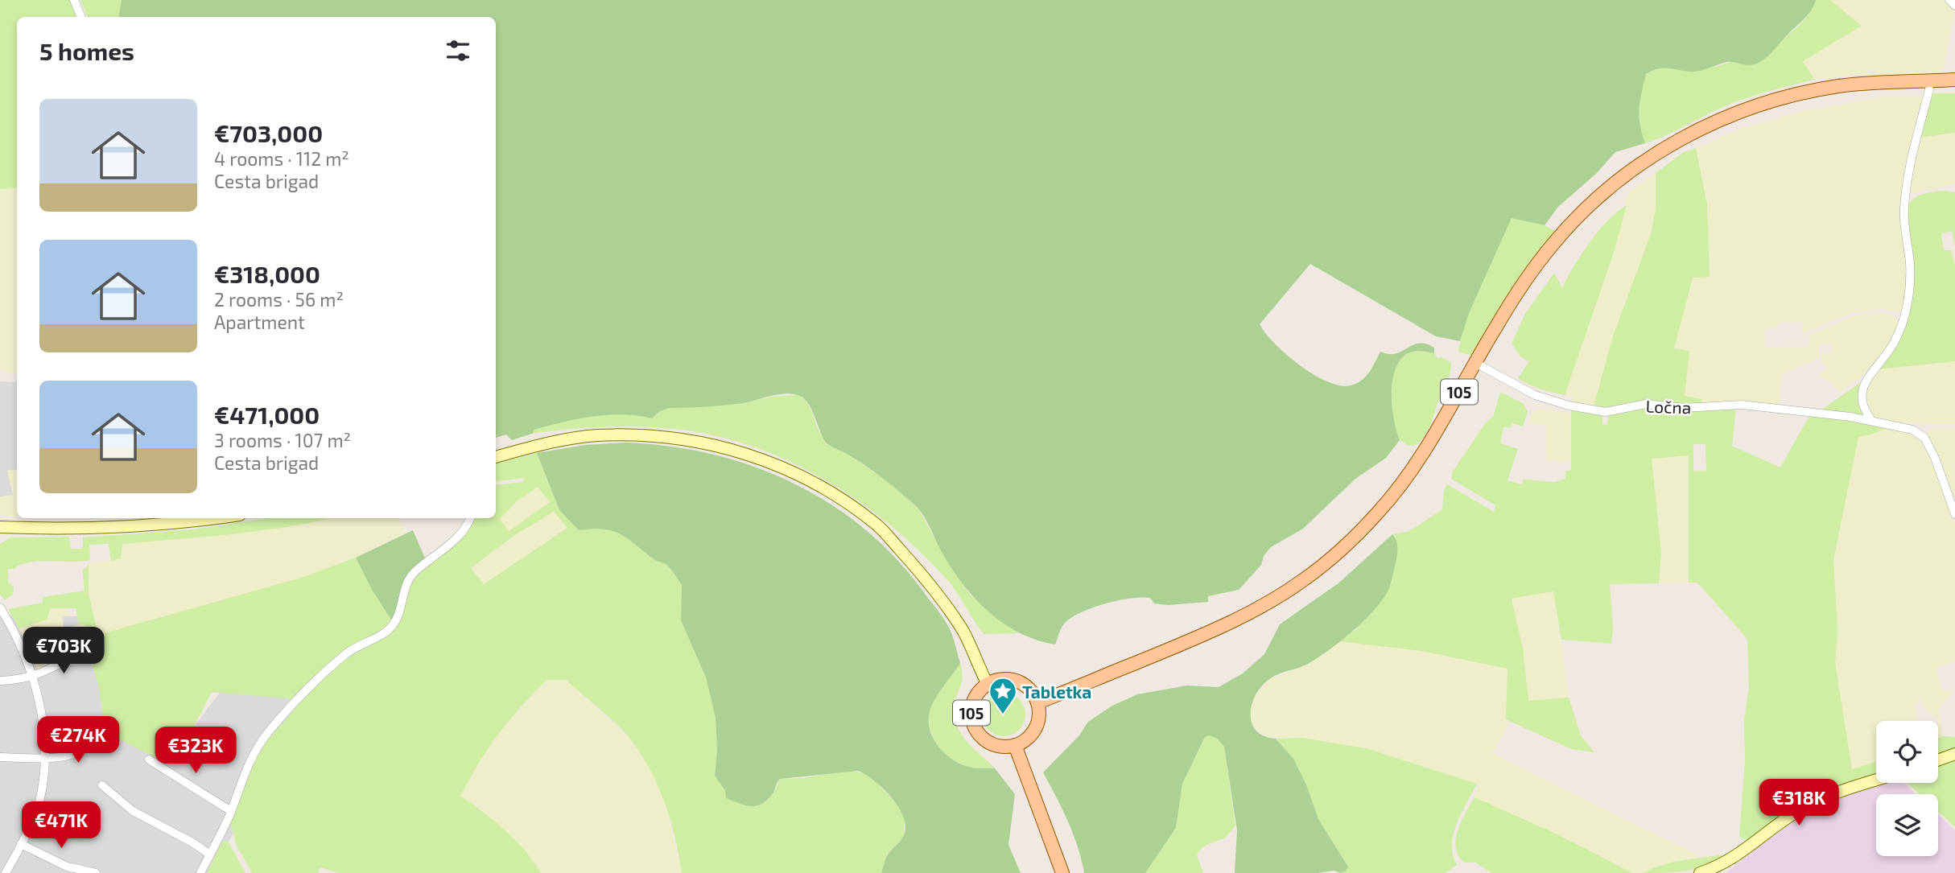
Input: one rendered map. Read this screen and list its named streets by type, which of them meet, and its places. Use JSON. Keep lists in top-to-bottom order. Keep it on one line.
{"streets":{"main road":["105"],"street":["Ločna"]},"crossings":[["105","Ločna"]],"places":{"place":["Tabletka"]},"page":{"heading":"5 homes","list":[{"name":"€703,000","note":"4 rooms · 112 m² · Cesta brigad"},{"name":"€318,000","note":"2 rooms · 56 m² · Apartment"},{"name":"€471,000","note":"3 rooms · 107 m² · Cesta brigad"}],"price":["€703K","€274K","€323K","€318K","€471K"]}}
